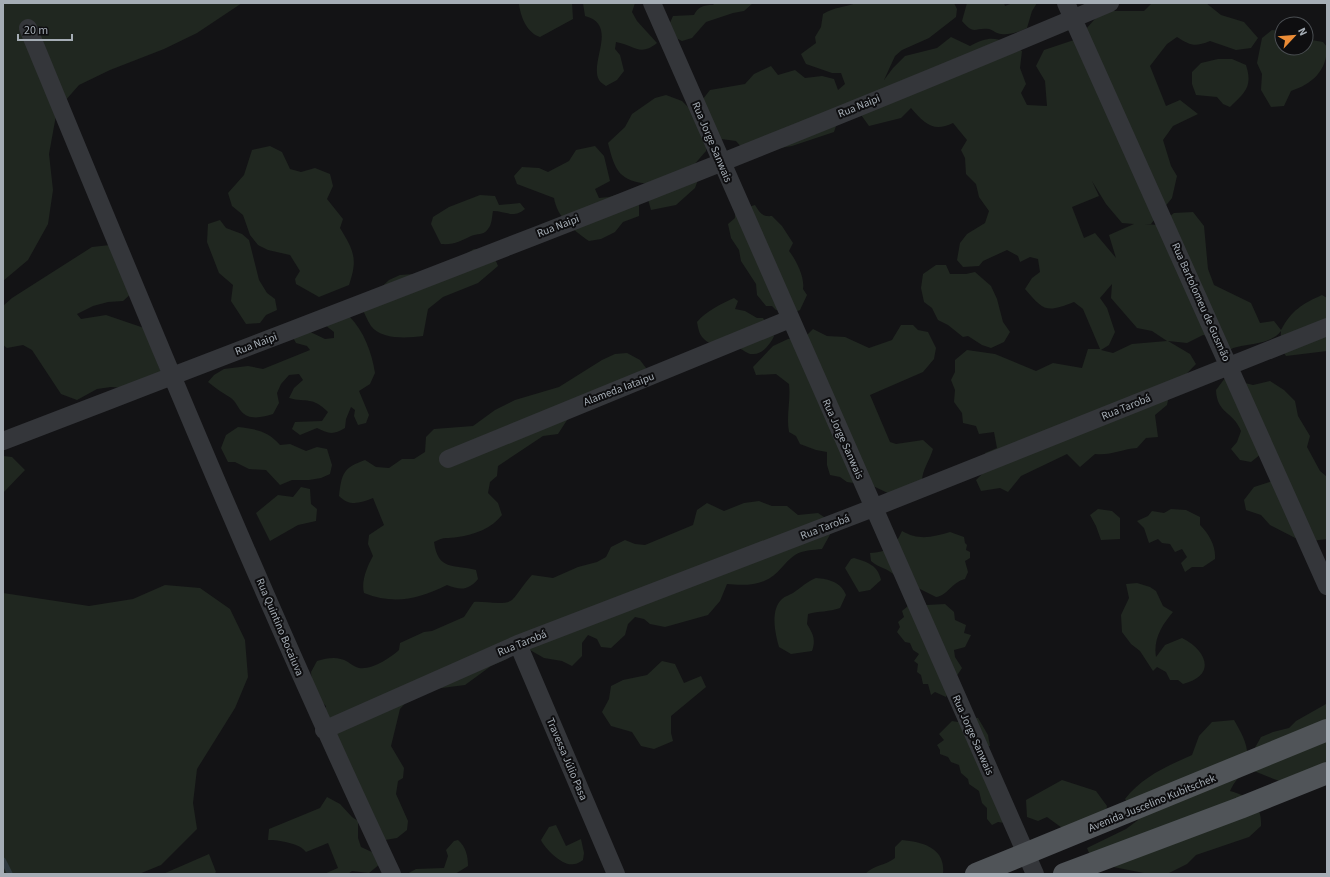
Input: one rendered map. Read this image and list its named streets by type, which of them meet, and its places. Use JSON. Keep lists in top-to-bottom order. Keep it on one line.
{"streets":{"main road":["Avenida Juscelino Kubitschek"],"street":["Rua Naipi","Rua Jorge Sanwais","Rua Bartolomeu de Gusmão","Alameda Iataipu","Rua Tarobá","Rua Quintino Bocaiuva","Travessa Júlio Pasa"]},"crossings":[["Rua Naipi","Rua Jorge Sanwais"],["Rua Naipi","Rua Bartolomeu de Gusmão"],["Rua Naipi","Rua Quintino Bocaiuva"],["Rua Jorge Sanwais","Alameda Iataipu"],["Rua Jorge Sanwais","Rua Tarobá"],["Rua Jorge Sanwais","Avenida Juscelino Kubitschek"],["Rua Bartolomeu de Gusmão","Rua Tarobá"],["Rua Tarobá","Rua Quintino Bocaiuva"],["Rua Tarobá","Travessa Júlio Pasa"]],"scale_bar":"20 m","north":"top right"}
